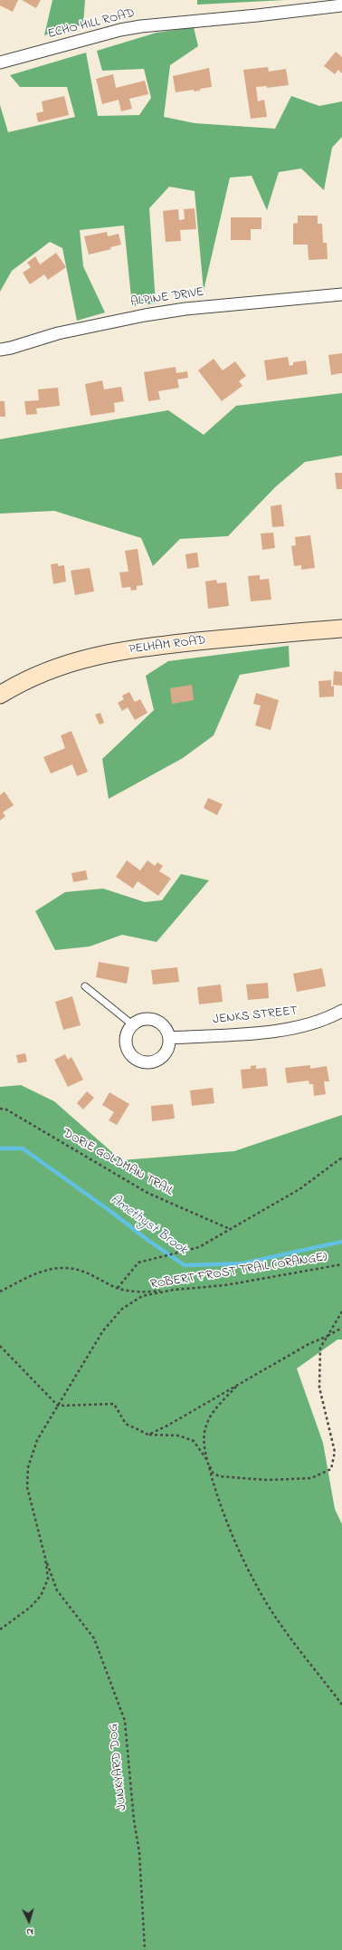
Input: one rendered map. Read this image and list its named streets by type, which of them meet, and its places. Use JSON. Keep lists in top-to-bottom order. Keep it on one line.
{"streets":{"main road":["PELHAM ROAD"],"street":["ECHO HILL ROAD","ALPINE DRIVE","JENKS STREET"],"path":["DORIE GOLDMAN TRAIL","ROBERT FROST TRAIL (ORANGE)","JUNKYARD DOG"]},"crossings":[["ROBERT FROST TRAIL (ORANGE)","JUNKYARD DOG"]],"water":["Amethyst Brook"],"north":"bottom"}
